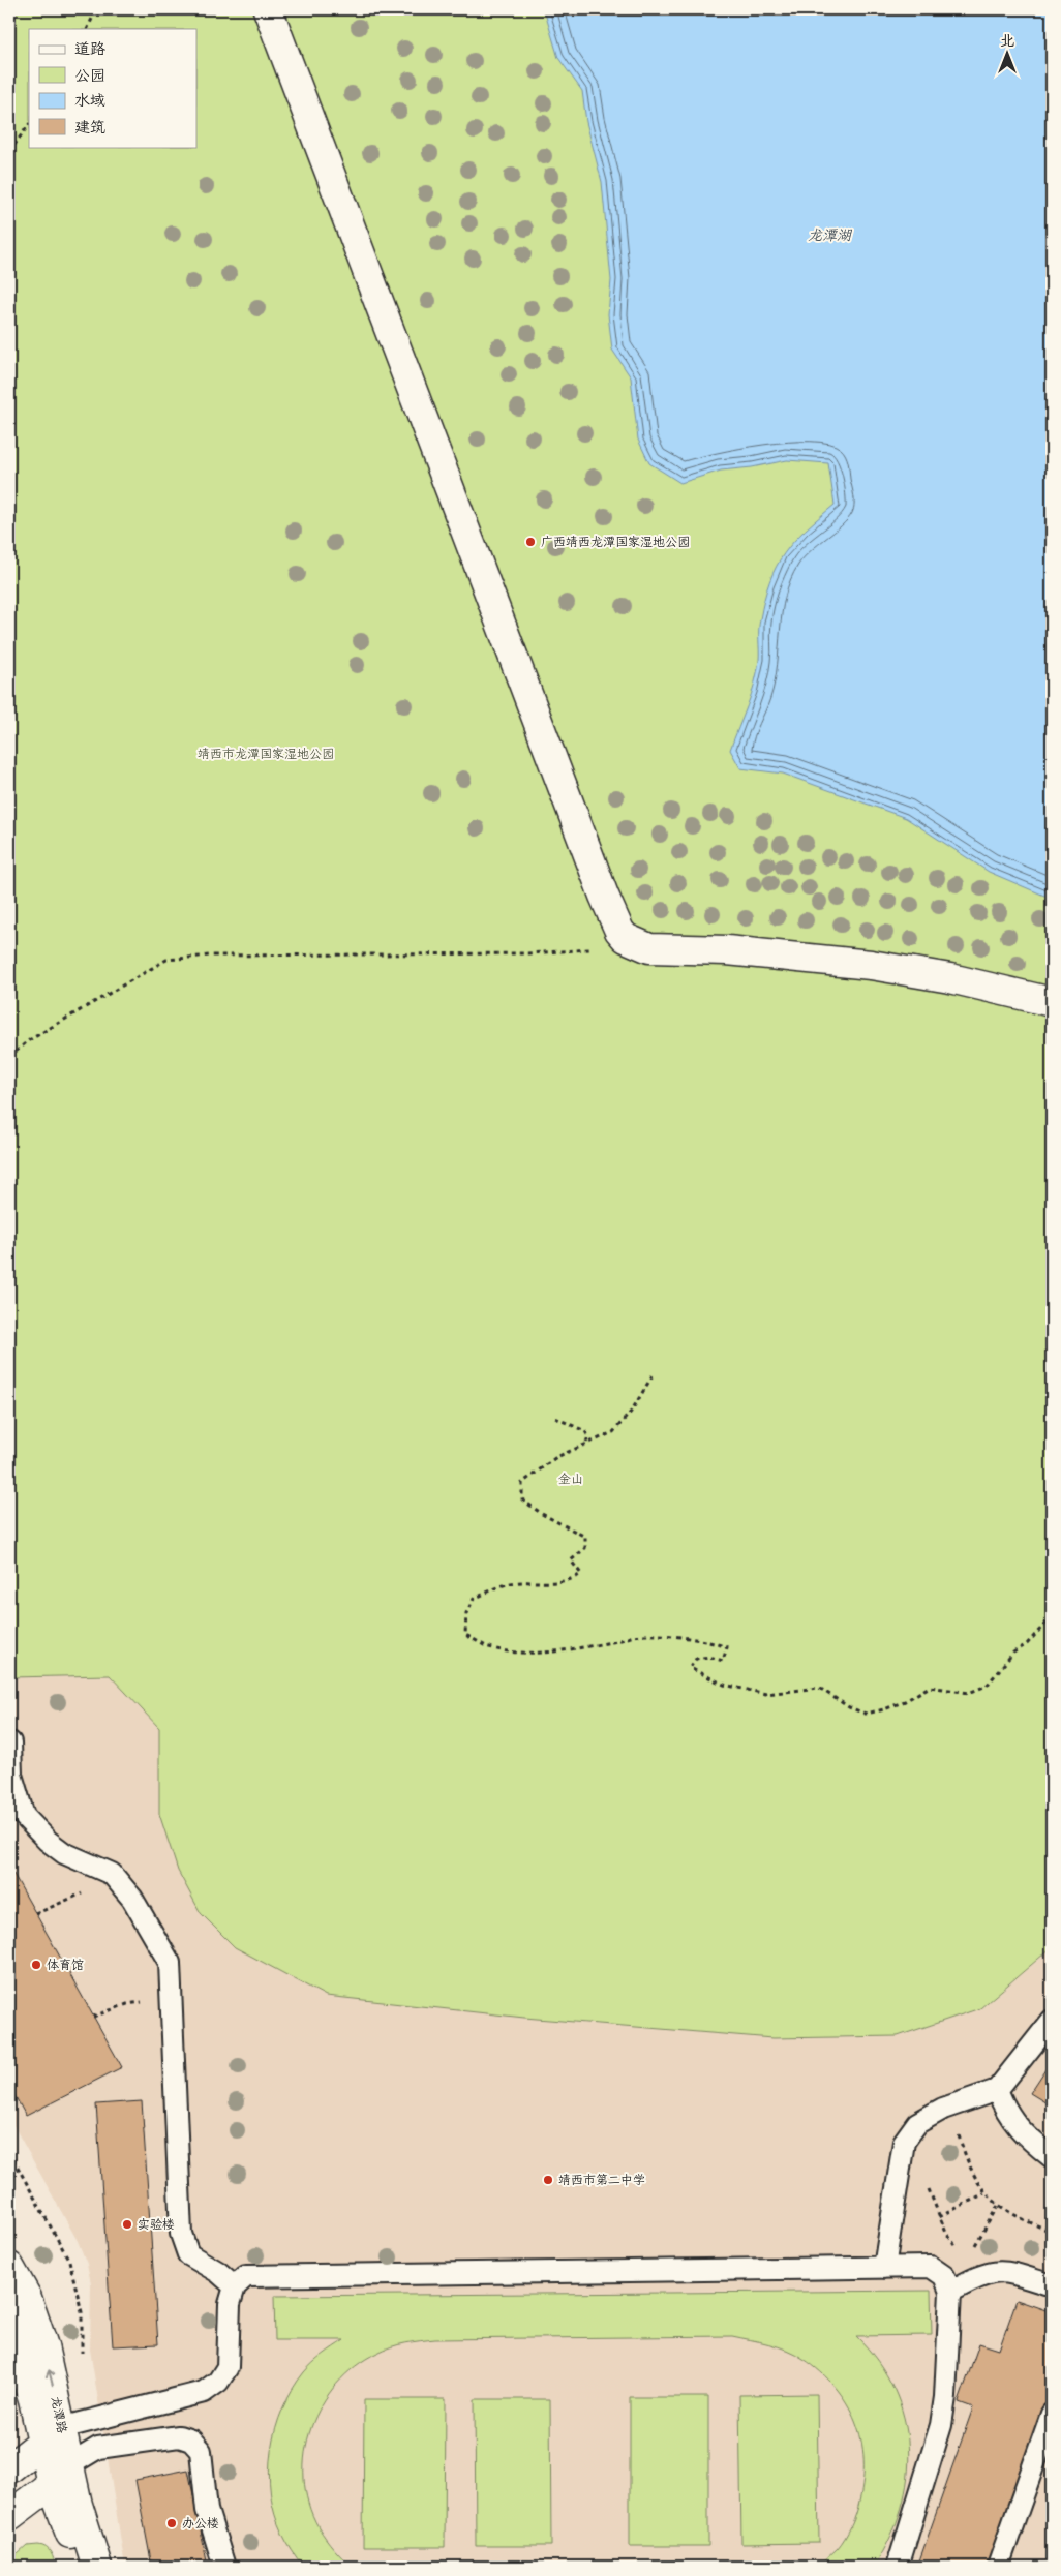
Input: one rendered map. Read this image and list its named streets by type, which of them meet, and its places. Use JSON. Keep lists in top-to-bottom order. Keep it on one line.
{"streets":{"street":["龙潭路"]},"water":["龙潭湖"],"parks":["靖西市龙潭国家湿地公园","金山"],"places":["广西靖西龙潭国家湿地公园","体育馆","靖西市第二中学","实验楼","办公楼"],"legend":["道路","公园","水域","建筑"],"north":"top"}
